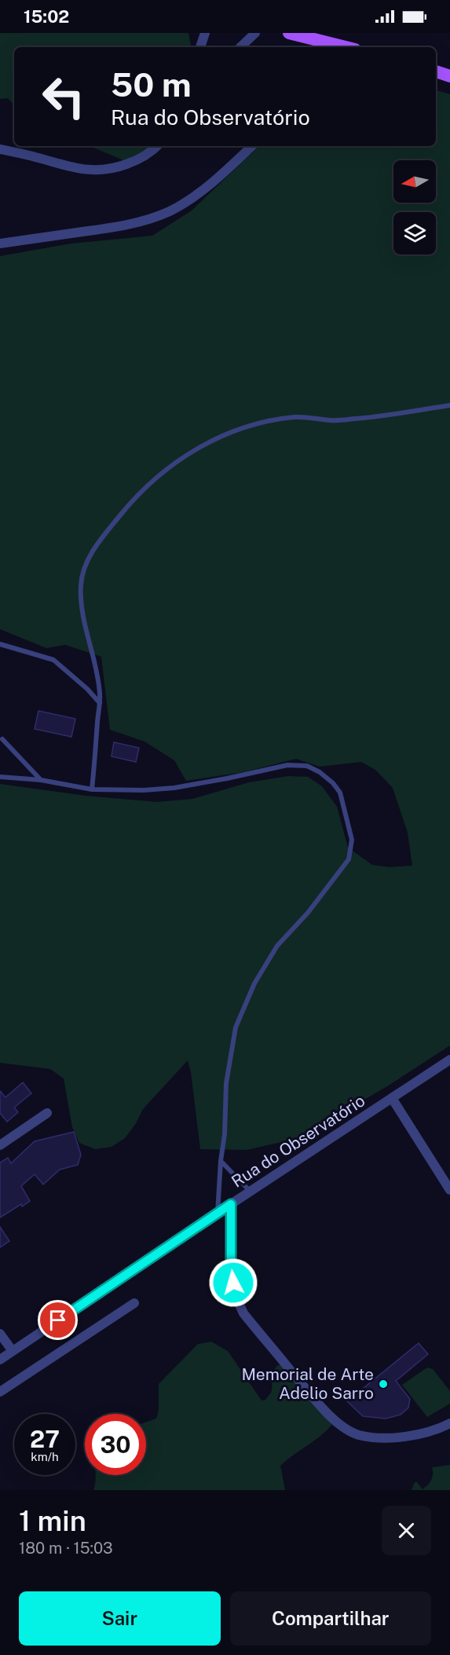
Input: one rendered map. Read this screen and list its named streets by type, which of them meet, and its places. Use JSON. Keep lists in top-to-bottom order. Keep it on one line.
{"streets":{"street":["Rua do Observatório"]},"places":["Memorial de Arte Adelio Sarro"],"north":"left","page":{"status":"15:02","turn":["50 m","Rua do Observatório"],"speed":"27 km/h","limit":"30","heading":["1 min","180 m · 15:03"],"buttons":["Sair","Compartilhar"]}}
